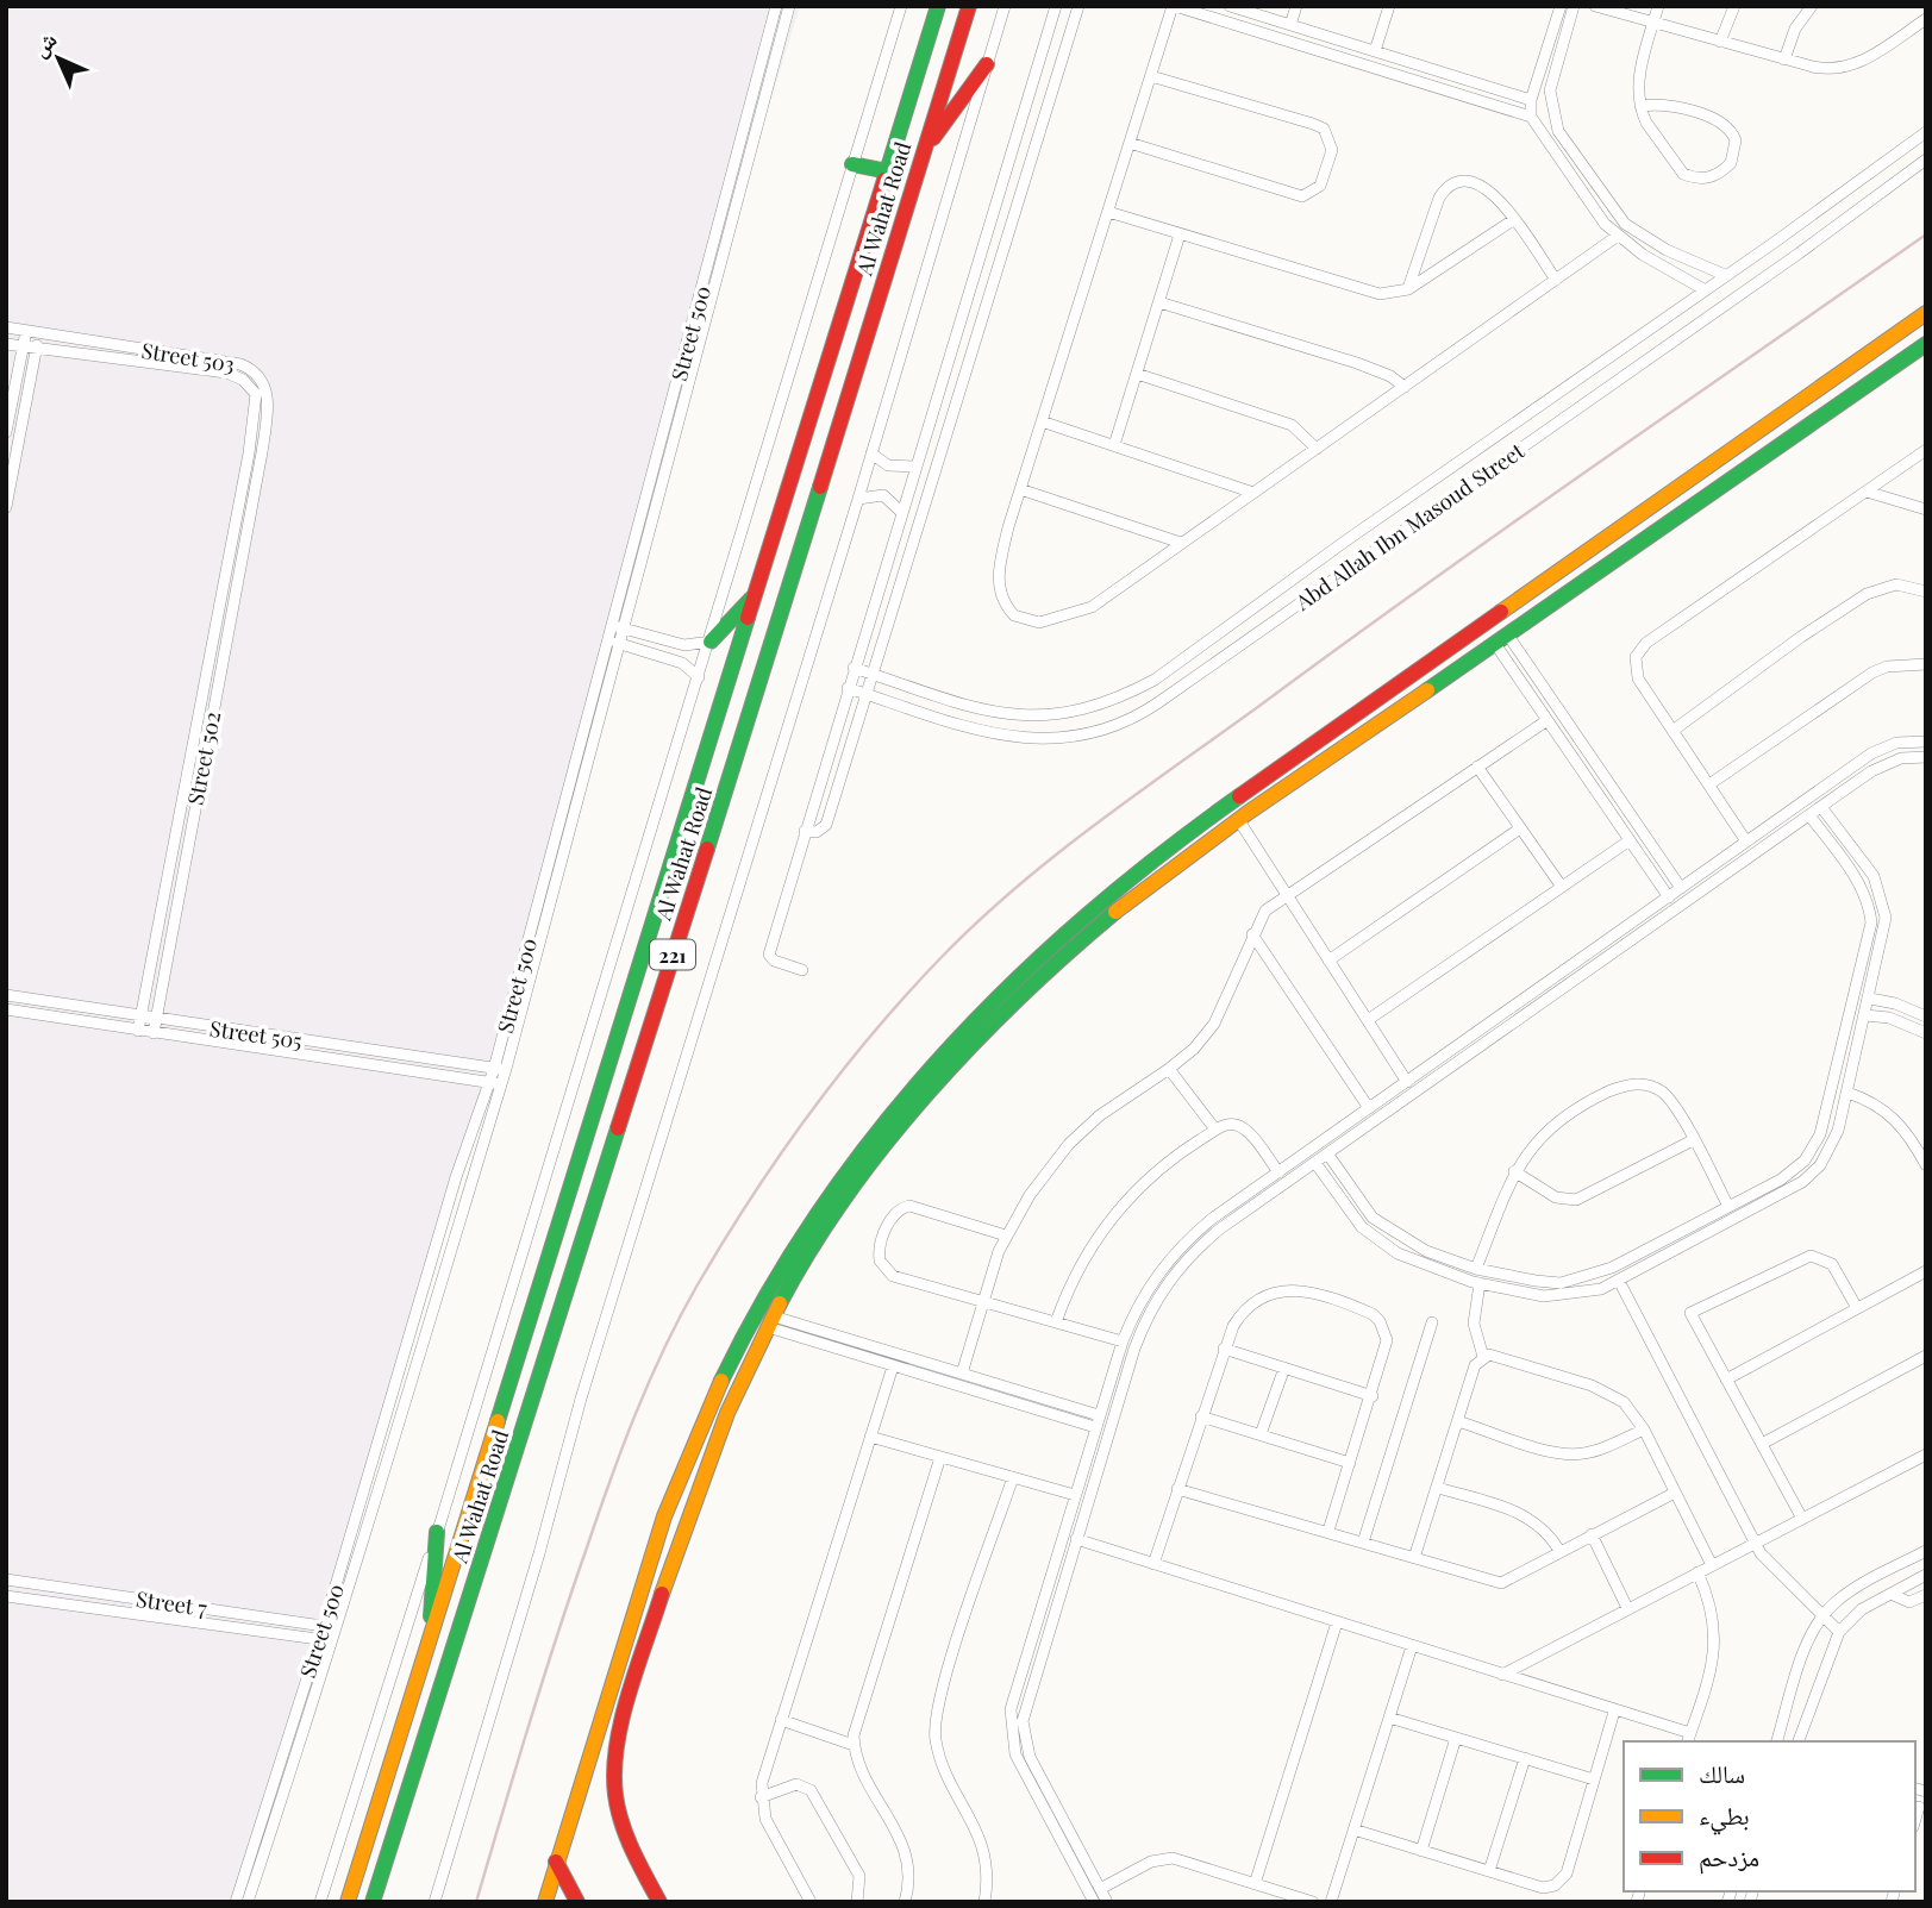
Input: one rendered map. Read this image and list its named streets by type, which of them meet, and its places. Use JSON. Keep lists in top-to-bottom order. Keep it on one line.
{"streets":{"main road":["Al Wahat Road","221"],"street":["Street 500","Street 503","Abd Allah Ibn Masoud Street","Street 502","Street 505","Street 7"]},"crossings":[["Street 500","Street 505"],["Street 500","Street 7"],["Street 503","Street 502"],["Street 502","Street 505"]],"legend":["سالك","بطيء","مزدحم"],"north":"top left"}
